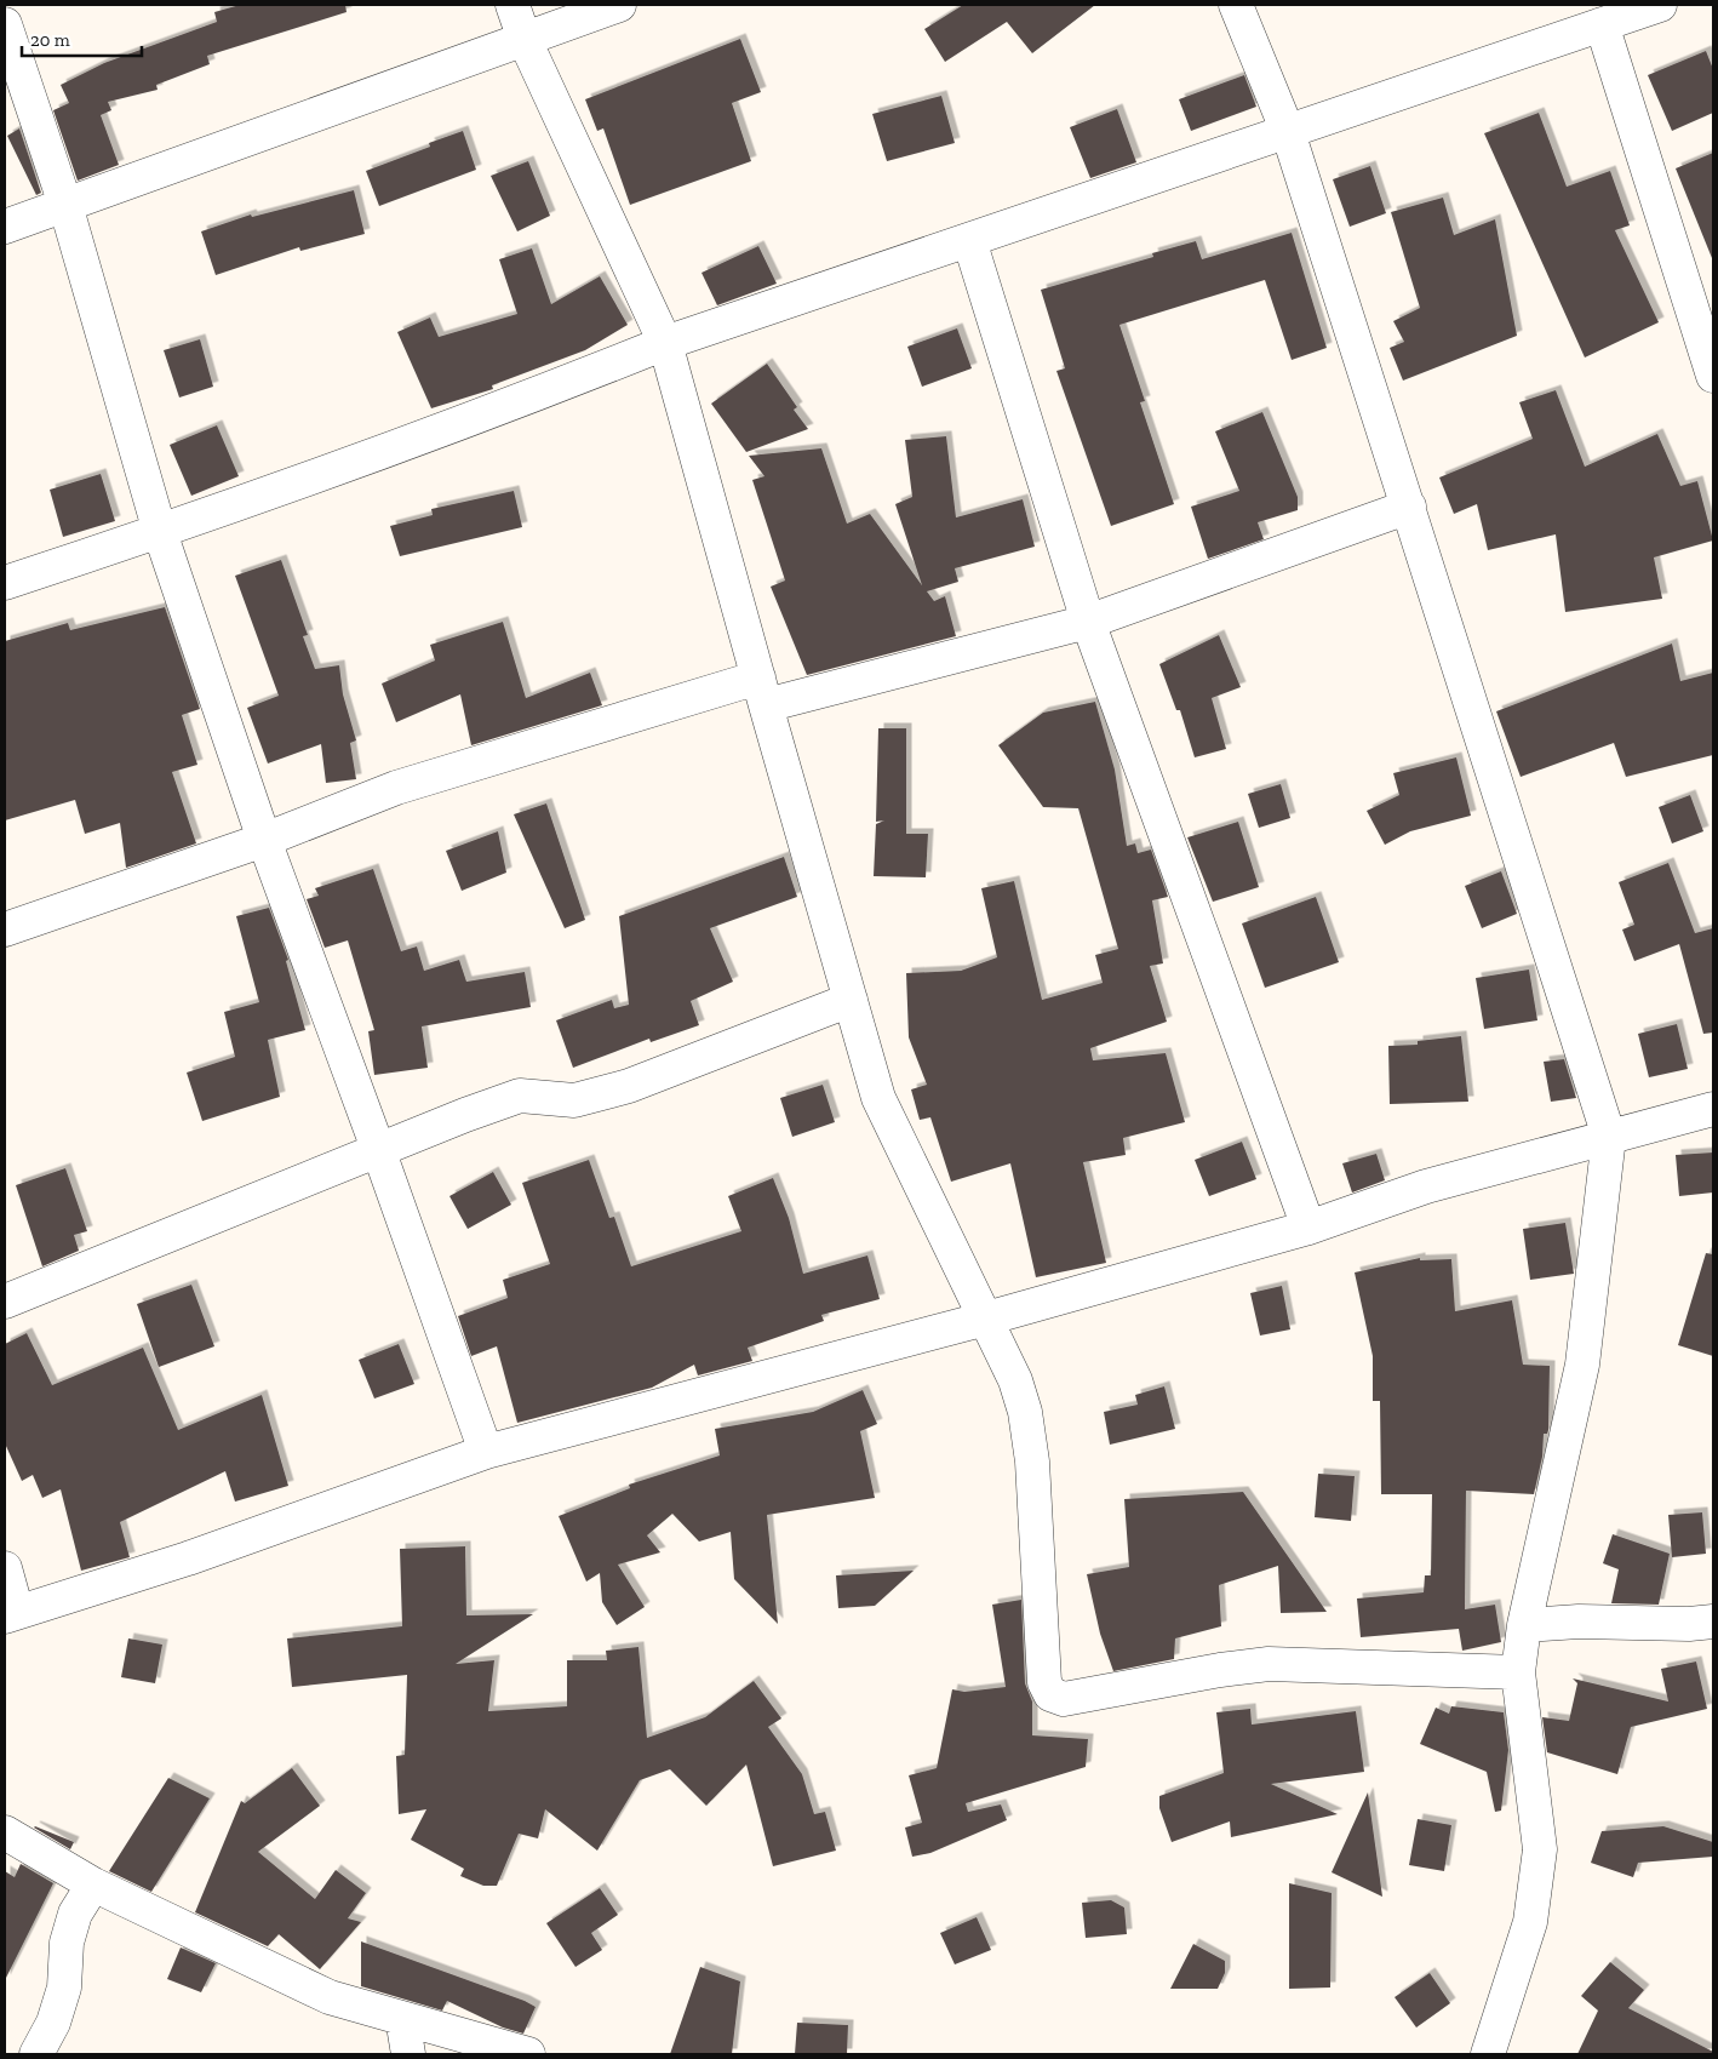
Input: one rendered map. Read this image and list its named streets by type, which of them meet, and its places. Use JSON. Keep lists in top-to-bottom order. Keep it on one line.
{"scale_bar":"20 m"}
